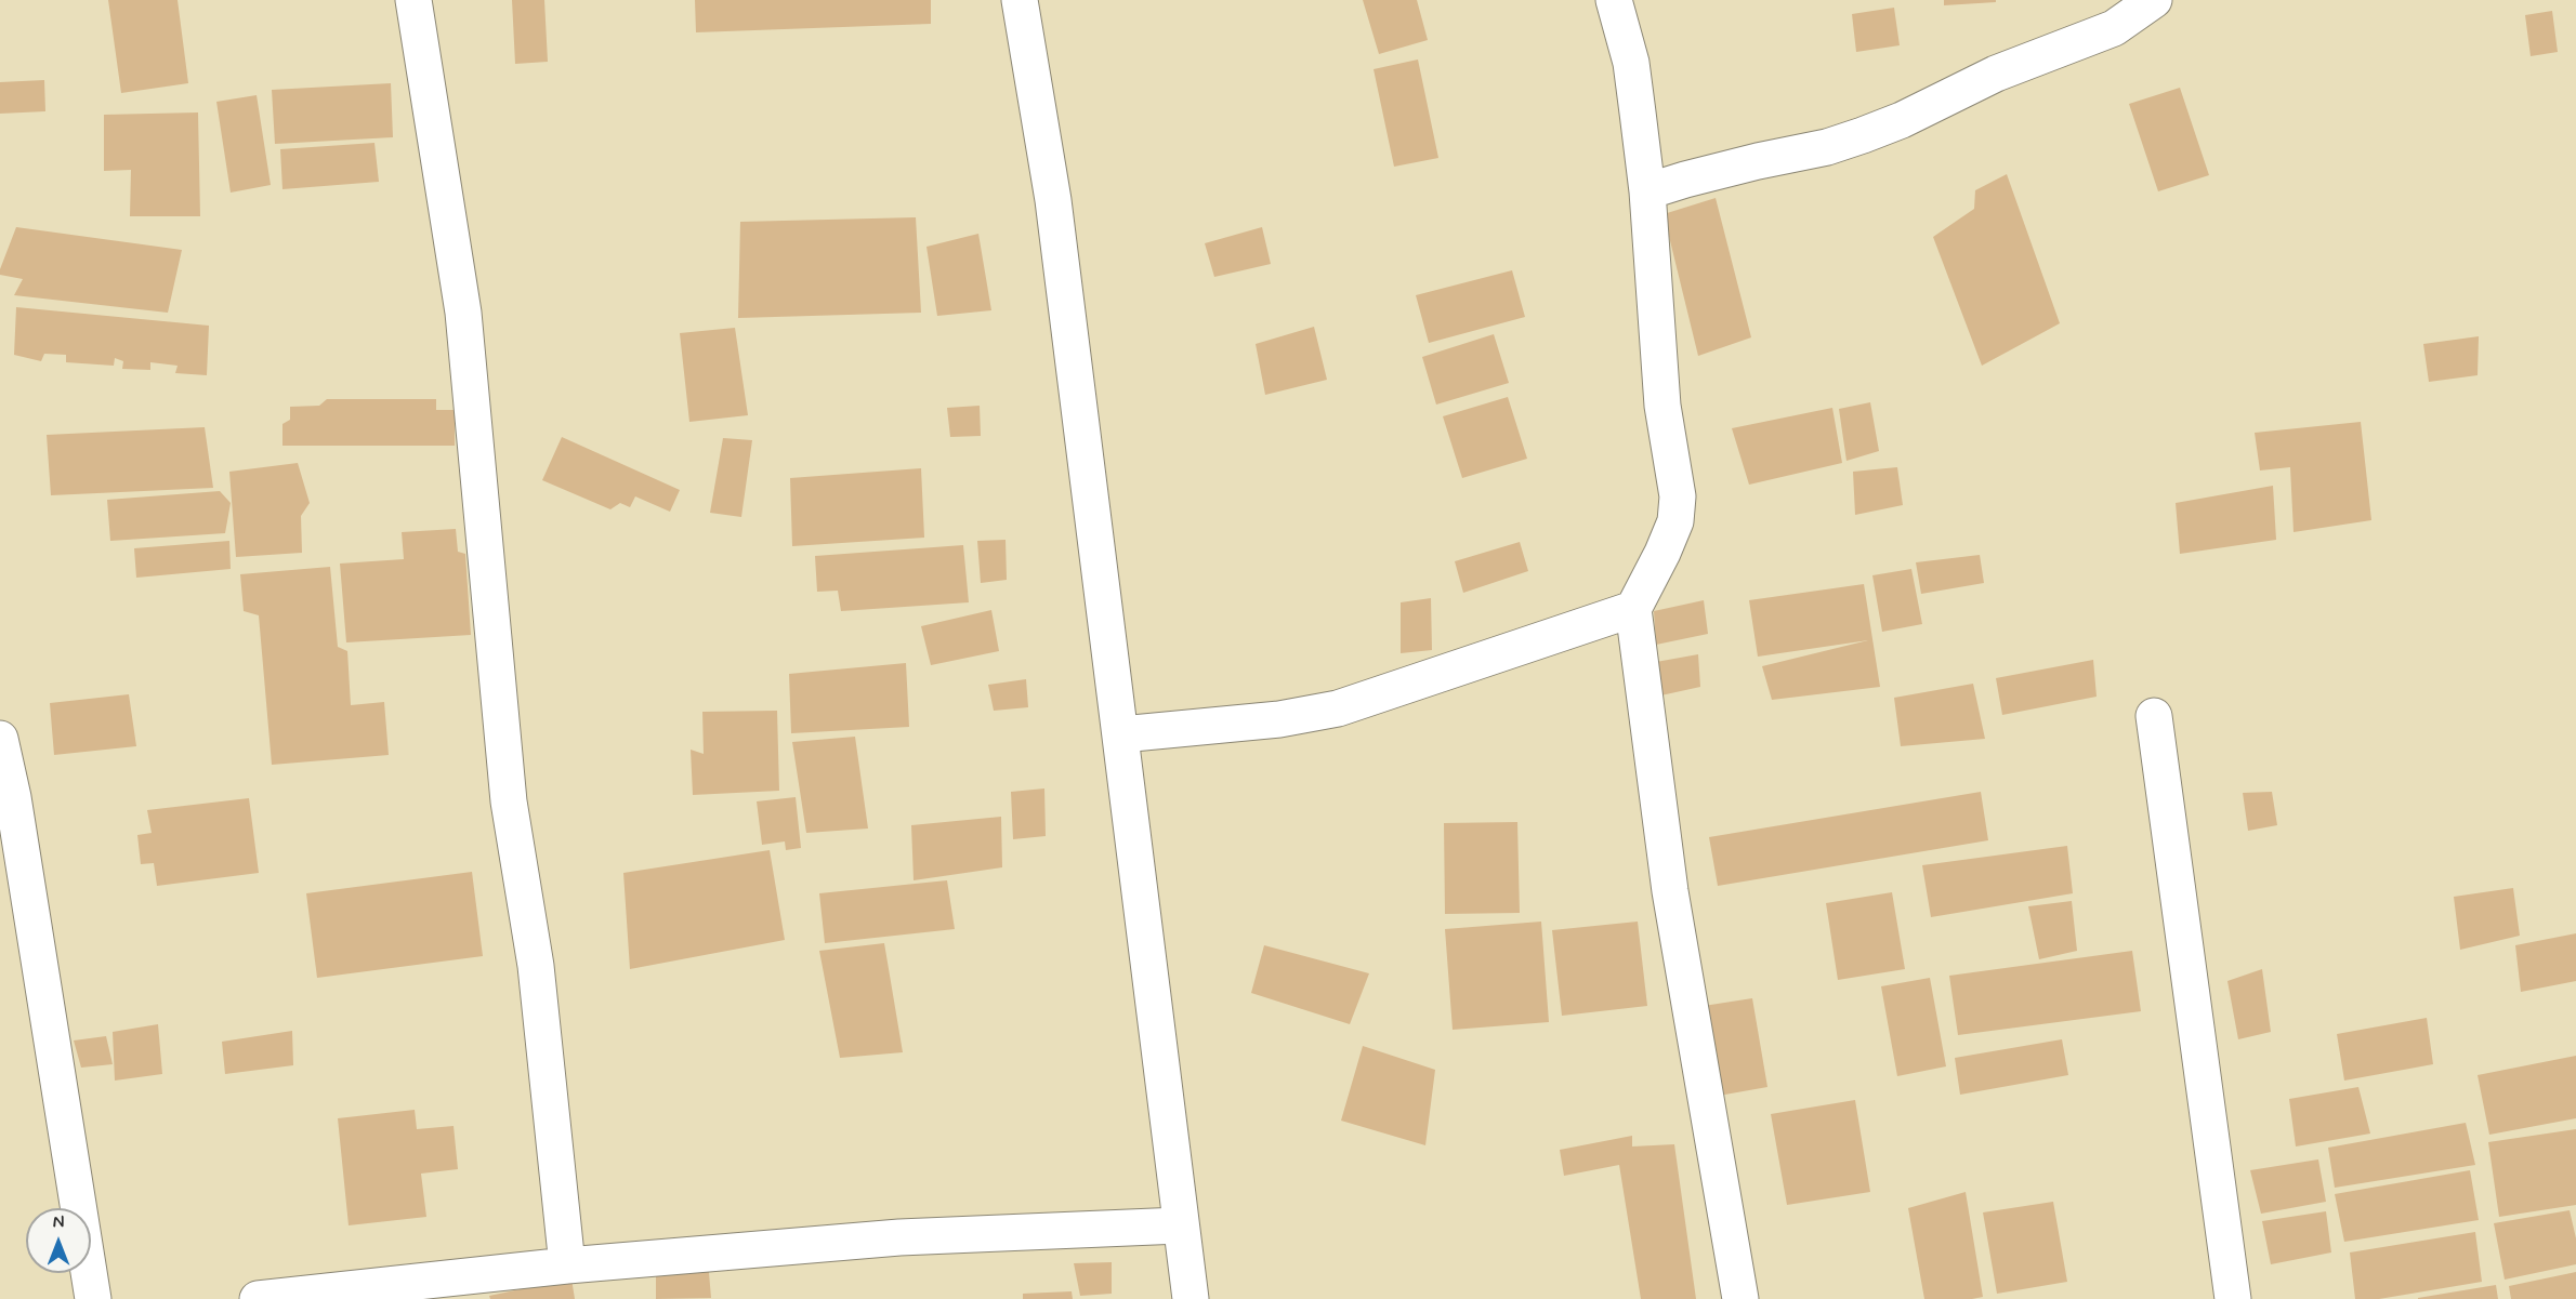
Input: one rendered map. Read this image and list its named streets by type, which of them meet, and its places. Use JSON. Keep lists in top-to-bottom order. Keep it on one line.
{"north":"top"}
